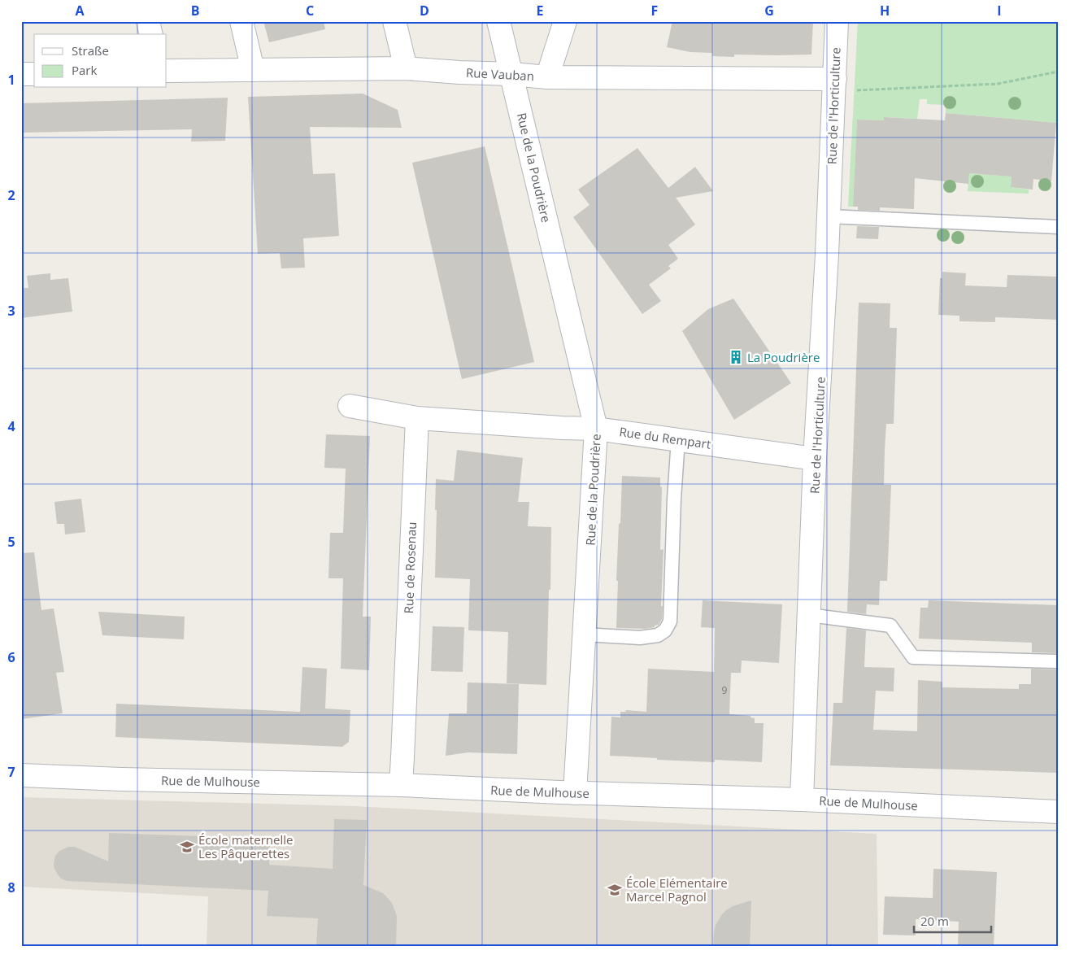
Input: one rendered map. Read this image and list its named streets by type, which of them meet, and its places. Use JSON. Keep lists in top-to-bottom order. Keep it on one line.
{"streets":{"street":["Rue Vauban","Rue de l'Horticulture","Rue de la Poudrière","Rue du Rempart","Rue de Rosenau","Rue de Mulhouse"]},"crossings":[["Rue Vauban","Rue de l'Horticulture"],["Rue Vauban","Rue de la Poudrière"],["Rue de l'Horticulture","Rue du Rempart"],["Rue de l'Horticulture","Rue de Mulhouse"],["Rue de la Poudrière","Rue du Rempart"],["Rue de la Poudrière","Rue de Mulhouse"],["Rue du Rempart","Rue de Rosenau"],["Rue de Rosenau","Rue de Mulhouse"]],"places":{"building":["La Poudrière"],"school or university":["École maternelle Les Pâquerettes","École Elémentaire Marcel Pagnol"]},"house_numbers":["9"],"legend":["Straße","Park"],"scale_bar":"20 m","grid":{"columns":["A","B","C","D","E","F","G","H","I"],"rows":["1","2","3","4","5","6","7","8"]}}
